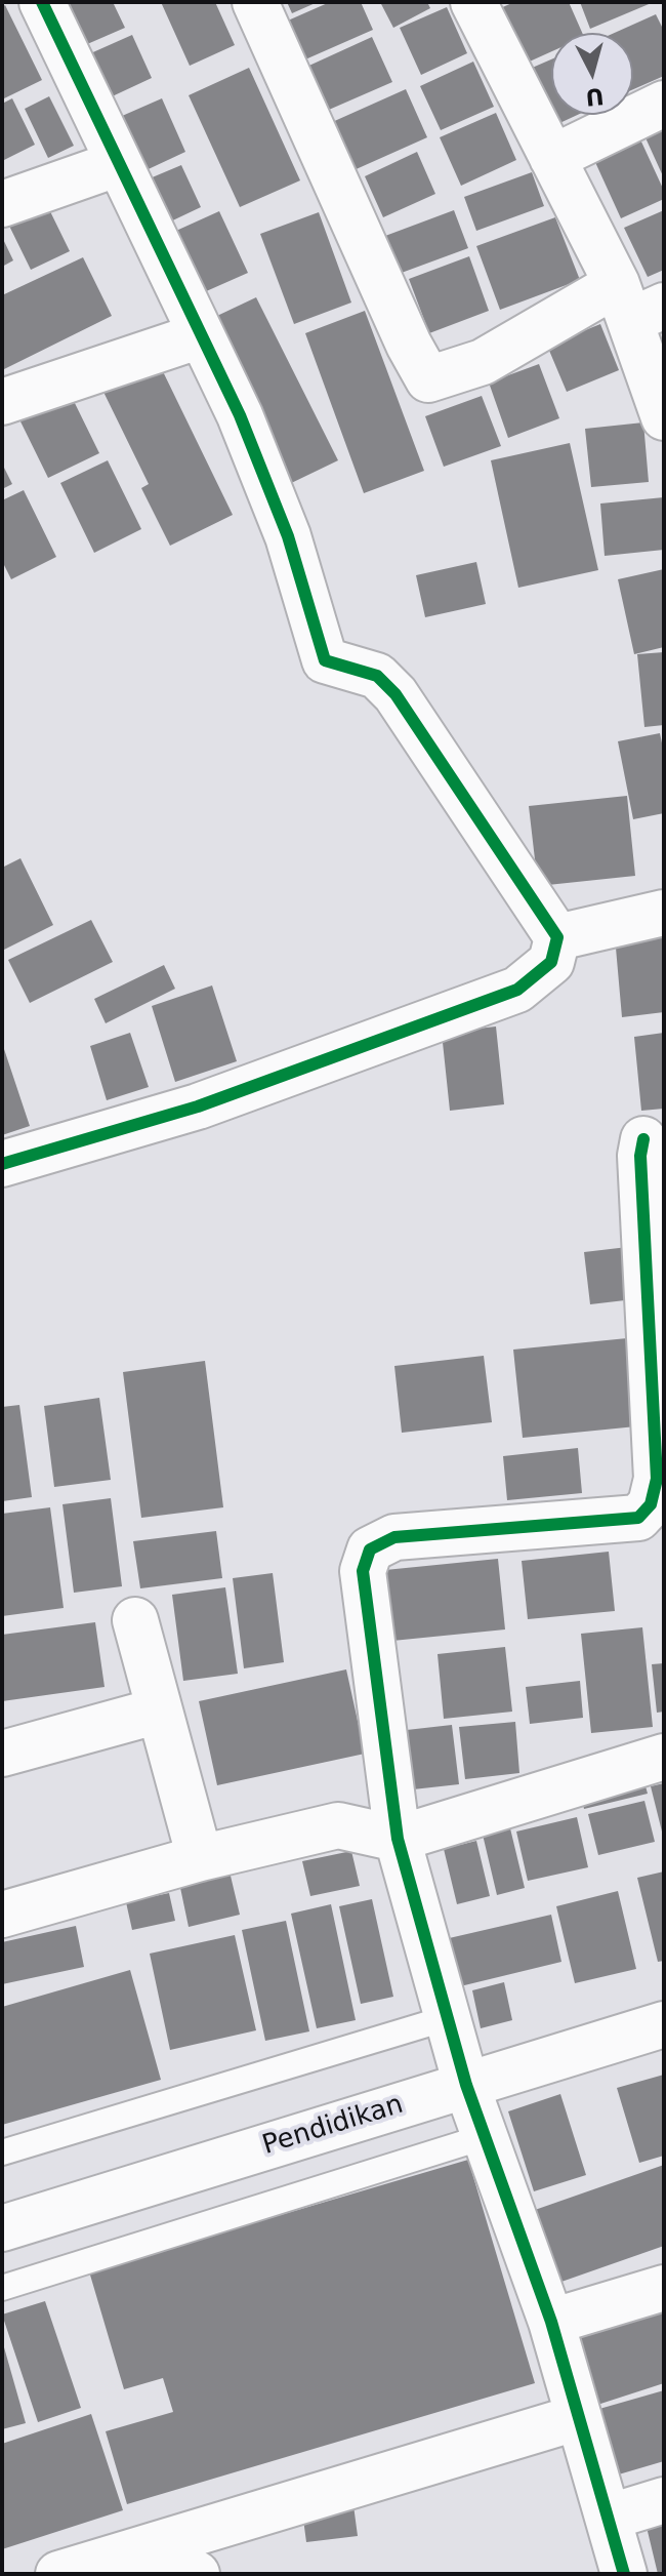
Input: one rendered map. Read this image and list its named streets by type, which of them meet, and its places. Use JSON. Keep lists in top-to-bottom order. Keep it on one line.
{"streets":{"street":["Pendidikan"]},"north":"bottom"}
